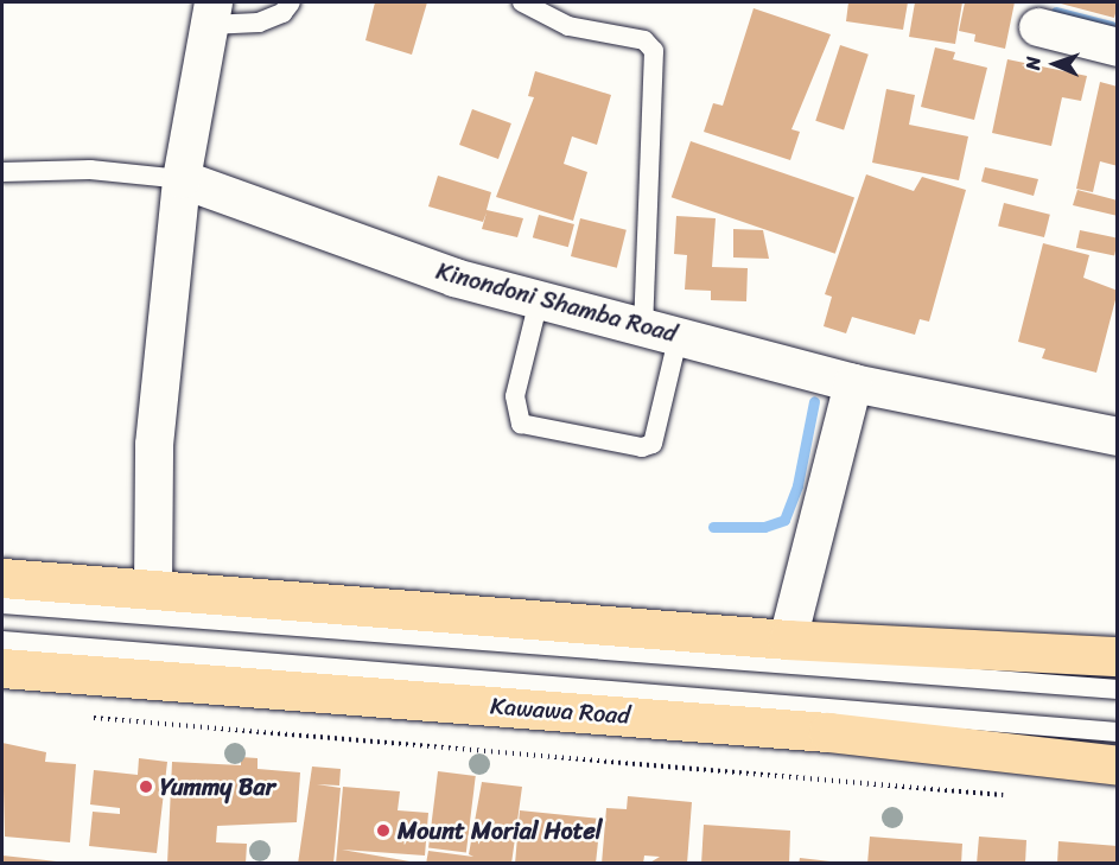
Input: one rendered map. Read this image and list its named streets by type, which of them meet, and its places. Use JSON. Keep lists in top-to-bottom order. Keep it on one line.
{"streets":{"main road":["Kawawa Road"],"street":["Kinondoni Shamba Road"]},"places":["Yummy Bar","Mount Morial Hotel"],"north":"left"}
